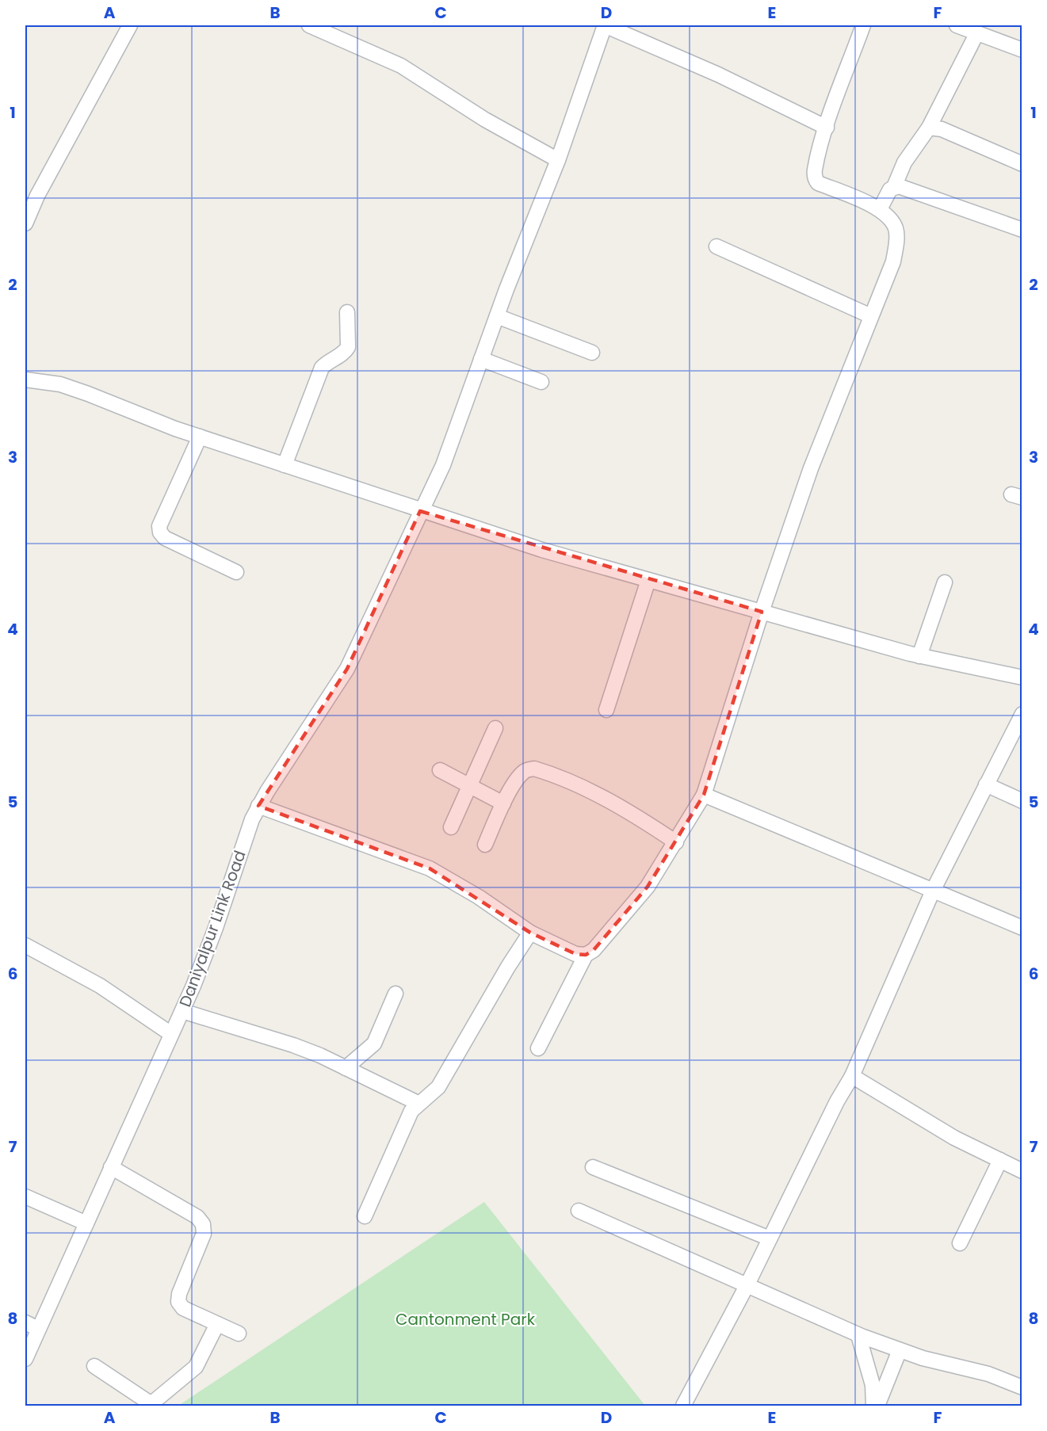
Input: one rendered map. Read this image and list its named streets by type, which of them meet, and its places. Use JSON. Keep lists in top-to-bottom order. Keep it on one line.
{"streets":{"street":["Daniyalpur Link Road"]},"parks":["Cantonment Park"],"grid":{"columns":["A","B","C","D","E","F"],"rows":["1","2","3","4","5","6","7","8"]}}
